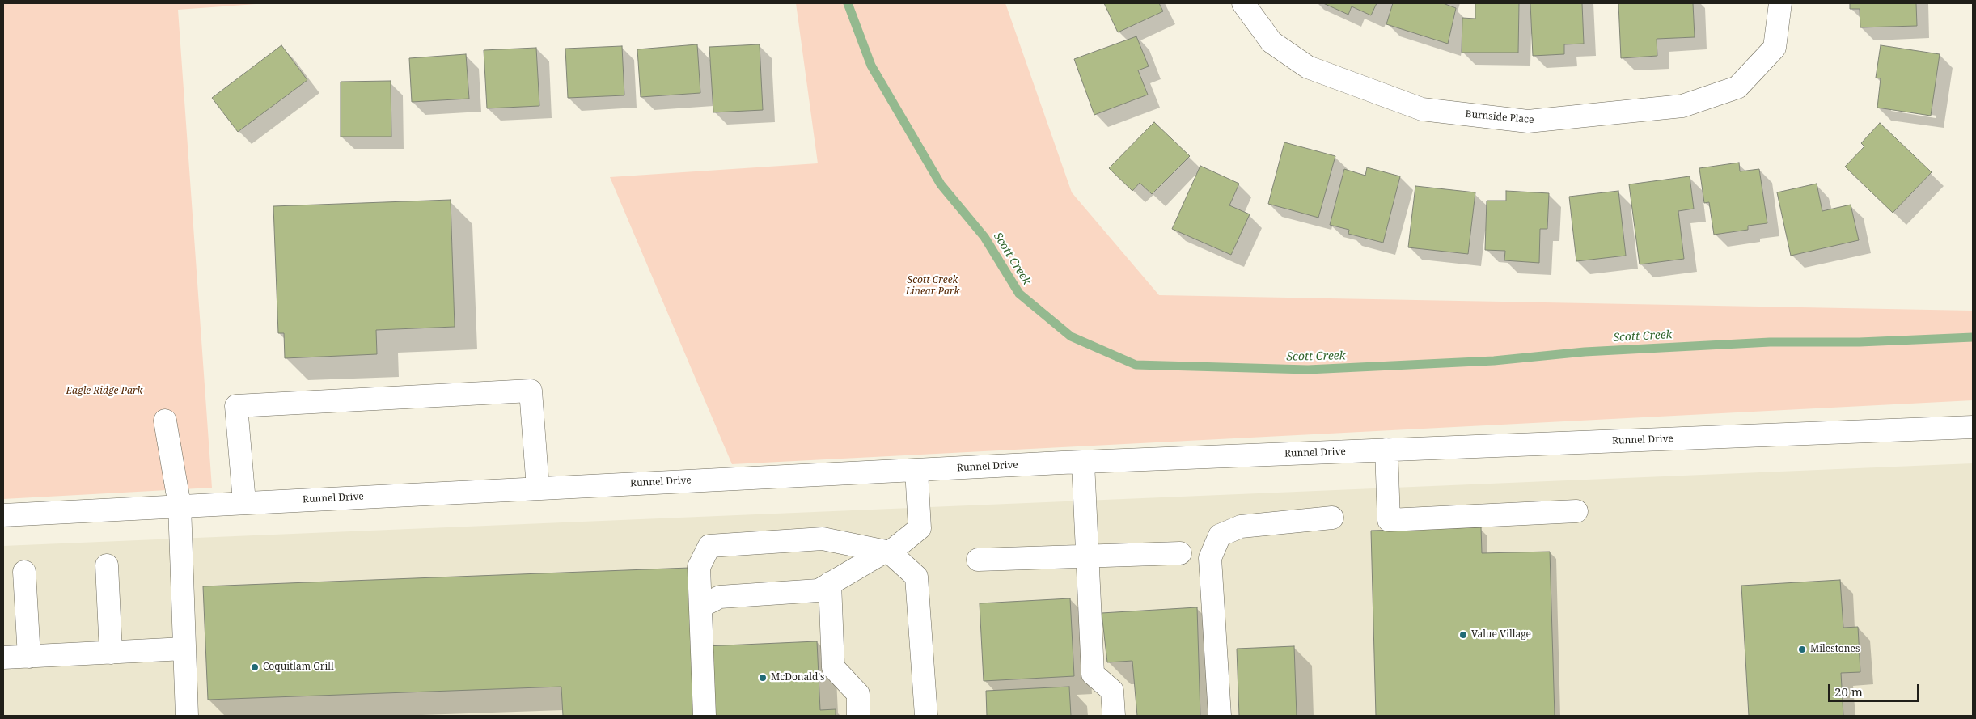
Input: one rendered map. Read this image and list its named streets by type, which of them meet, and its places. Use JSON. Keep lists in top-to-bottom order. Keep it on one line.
{"streets":{"street":["Burnside Place","Runnel Drive"]},"water":["Scott Creek"],"parks":["Scott Creek Linear Park","Eagle Ridge Park"],"places":["Value Village","Milestones","Coquitlam Grill","McDonald's"],"scale_bar":"20 m"}
